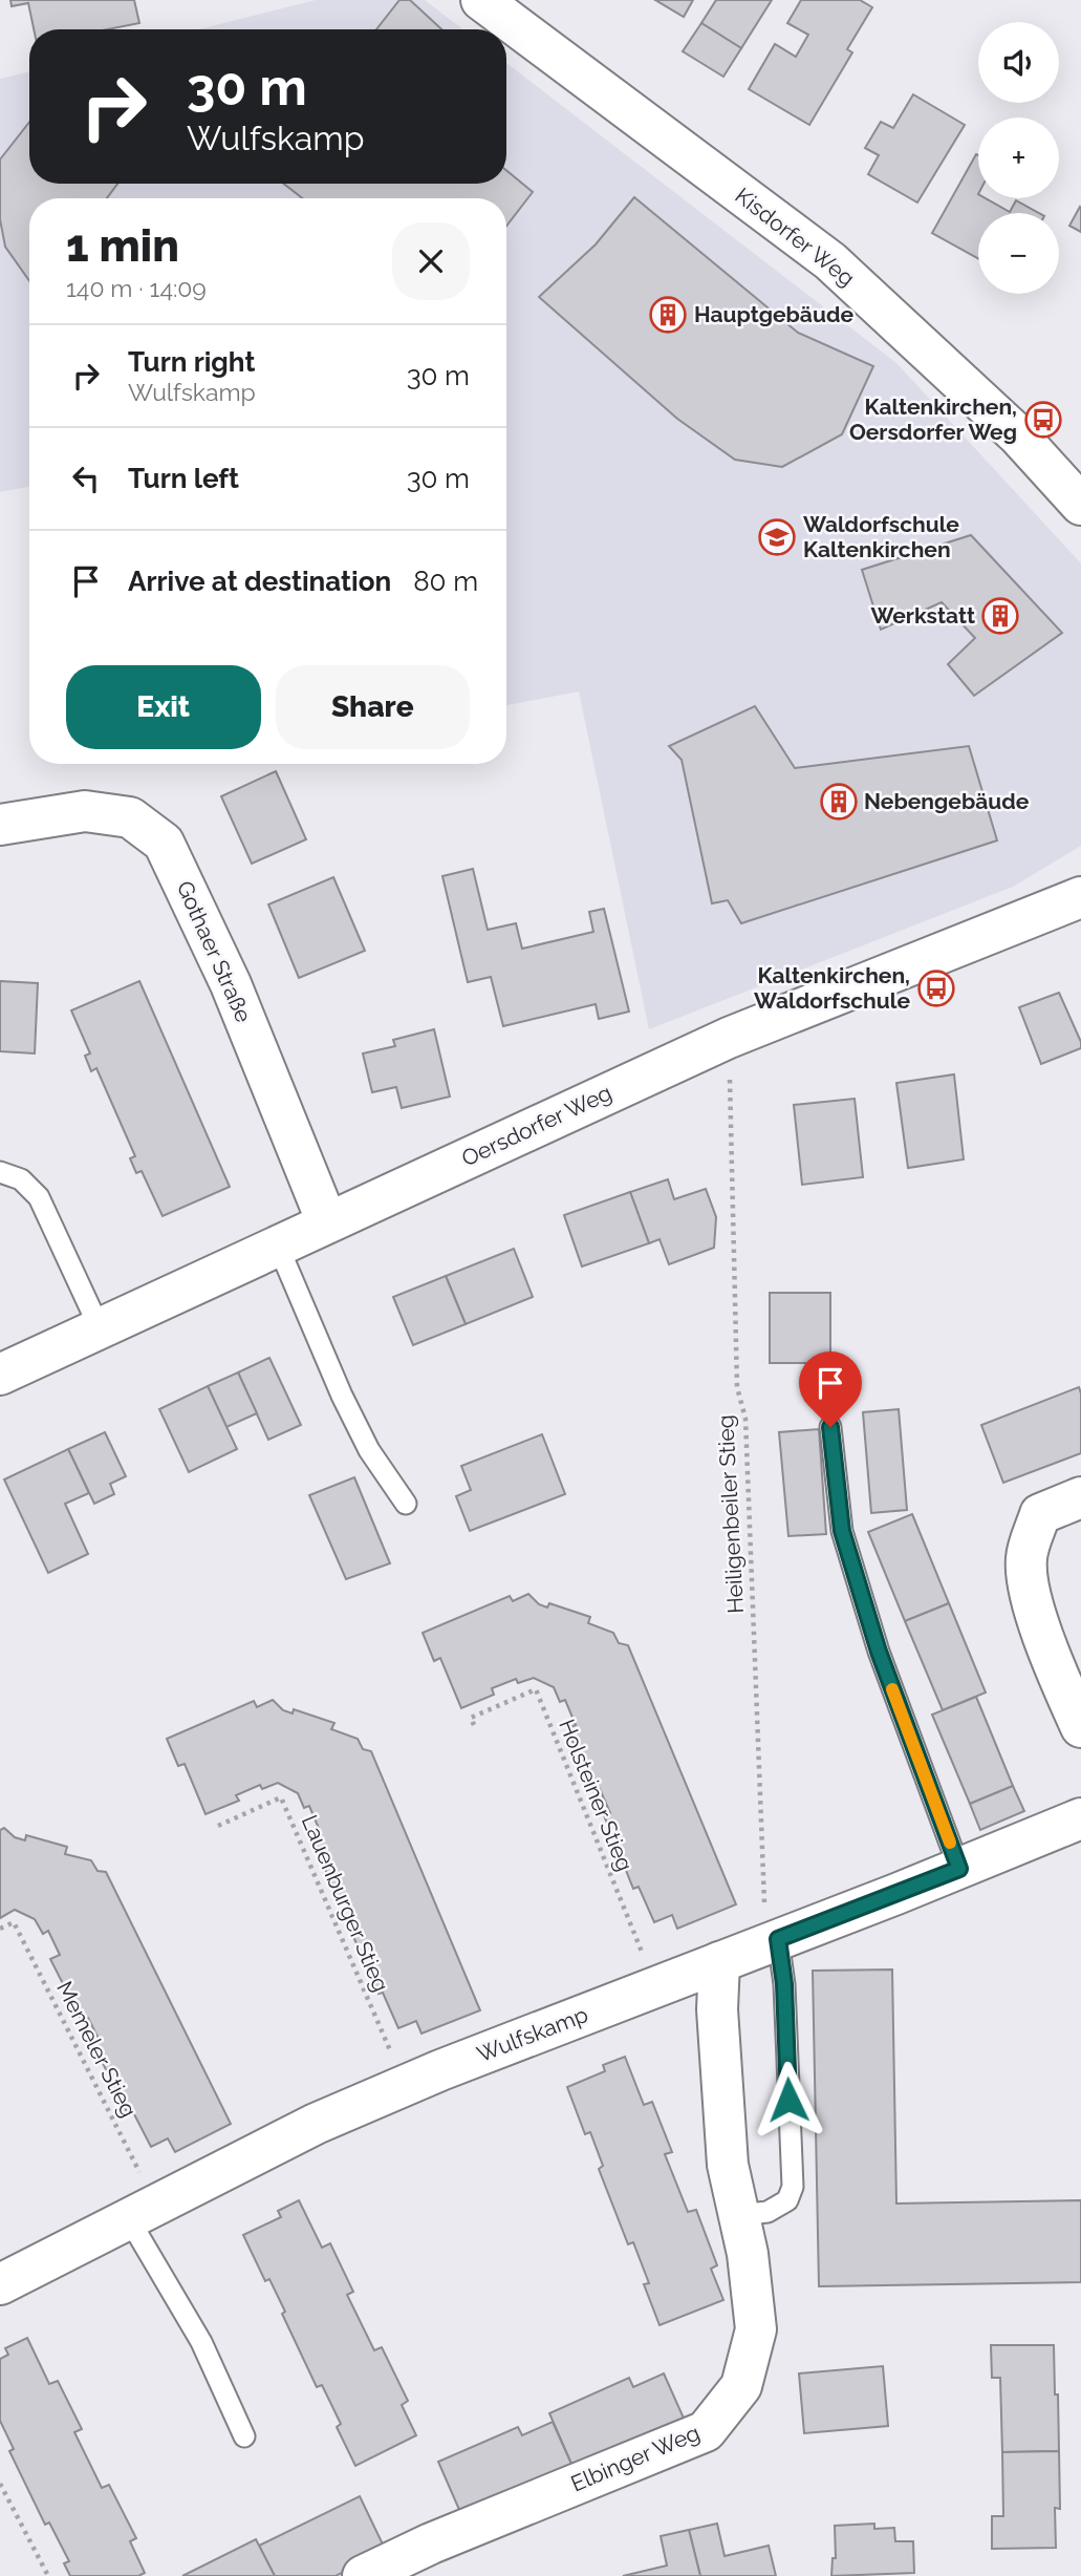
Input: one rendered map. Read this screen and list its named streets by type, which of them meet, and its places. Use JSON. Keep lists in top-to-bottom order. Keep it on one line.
{"streets":{"street":["Kisdorfer Weg","Gothaer Straße","Oersdorfer Weg","Wulfskamp","Elbinger Weg"],"path":["Heiligenbeiler Stieg","Holsteiner Stieg","Lauenburger Stieg","Memeler Stieg"]},"crossings":[["Gothaer Straße","Oersdorfer Weg"],["Oersdorfer Weg","Heiligenbeiler Stieg"],["Heiligenbeiler Stieg","Wulfskamp"],["Holsteiner Stieg","Wulfskamp"],["Lauenburger Stieg","Wulfskamp"],["Wulfskamp","Memeler Stieg"],["Wulfskamp","Elbinger Weg"]],"places":{"building":["Hauptgebäude","Werkstatt","Nebengebäude"],"bus stop":["Kaltenkirchen, Oersdorfer Weg","Kaltenkirchen, Waldorfschule"],"school or university":["Waldorfschule Kaltenkirchen"]},"page":{"map_buttons":["+","−"],"turn":["30 m","Wulfskamp"],"heading":["1 min","140 m · 14:09"],"list":[{"name":"Turn right","note":"Wulfskamp","value":"30 m"},{"name":"Turn left","value":"30 m"},{"name":"Arrive at destination","value":"80 m"}],"buttons":["Exit","Share"]}}
